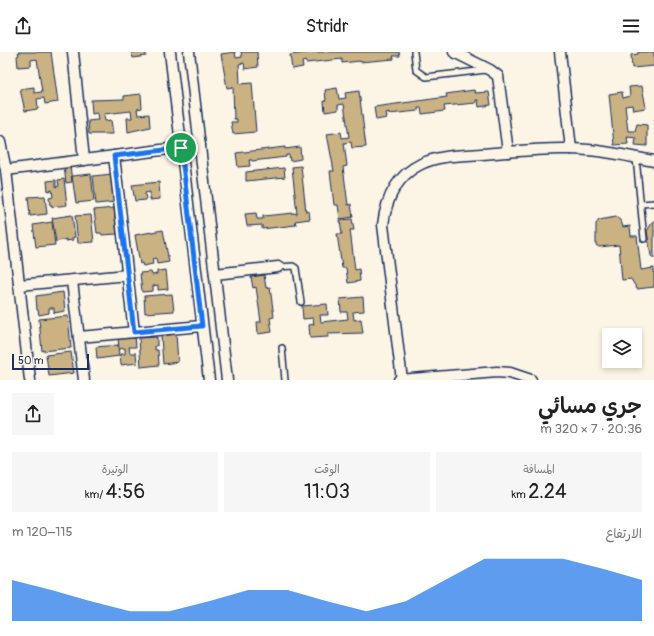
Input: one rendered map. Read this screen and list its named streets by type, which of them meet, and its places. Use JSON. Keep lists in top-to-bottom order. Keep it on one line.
{"scale_bar":"50 m","page":{"header":"Stridr","scale":"50 m","heading":["جري مسائي","20:36 · 7 × 320 m"],"stats":[["المسافة","2.24 km"],["الوقت","11:03"],["الوتيرة","4:56 /km"]],"chart":["الارتفاع","115–120 m"]}}
